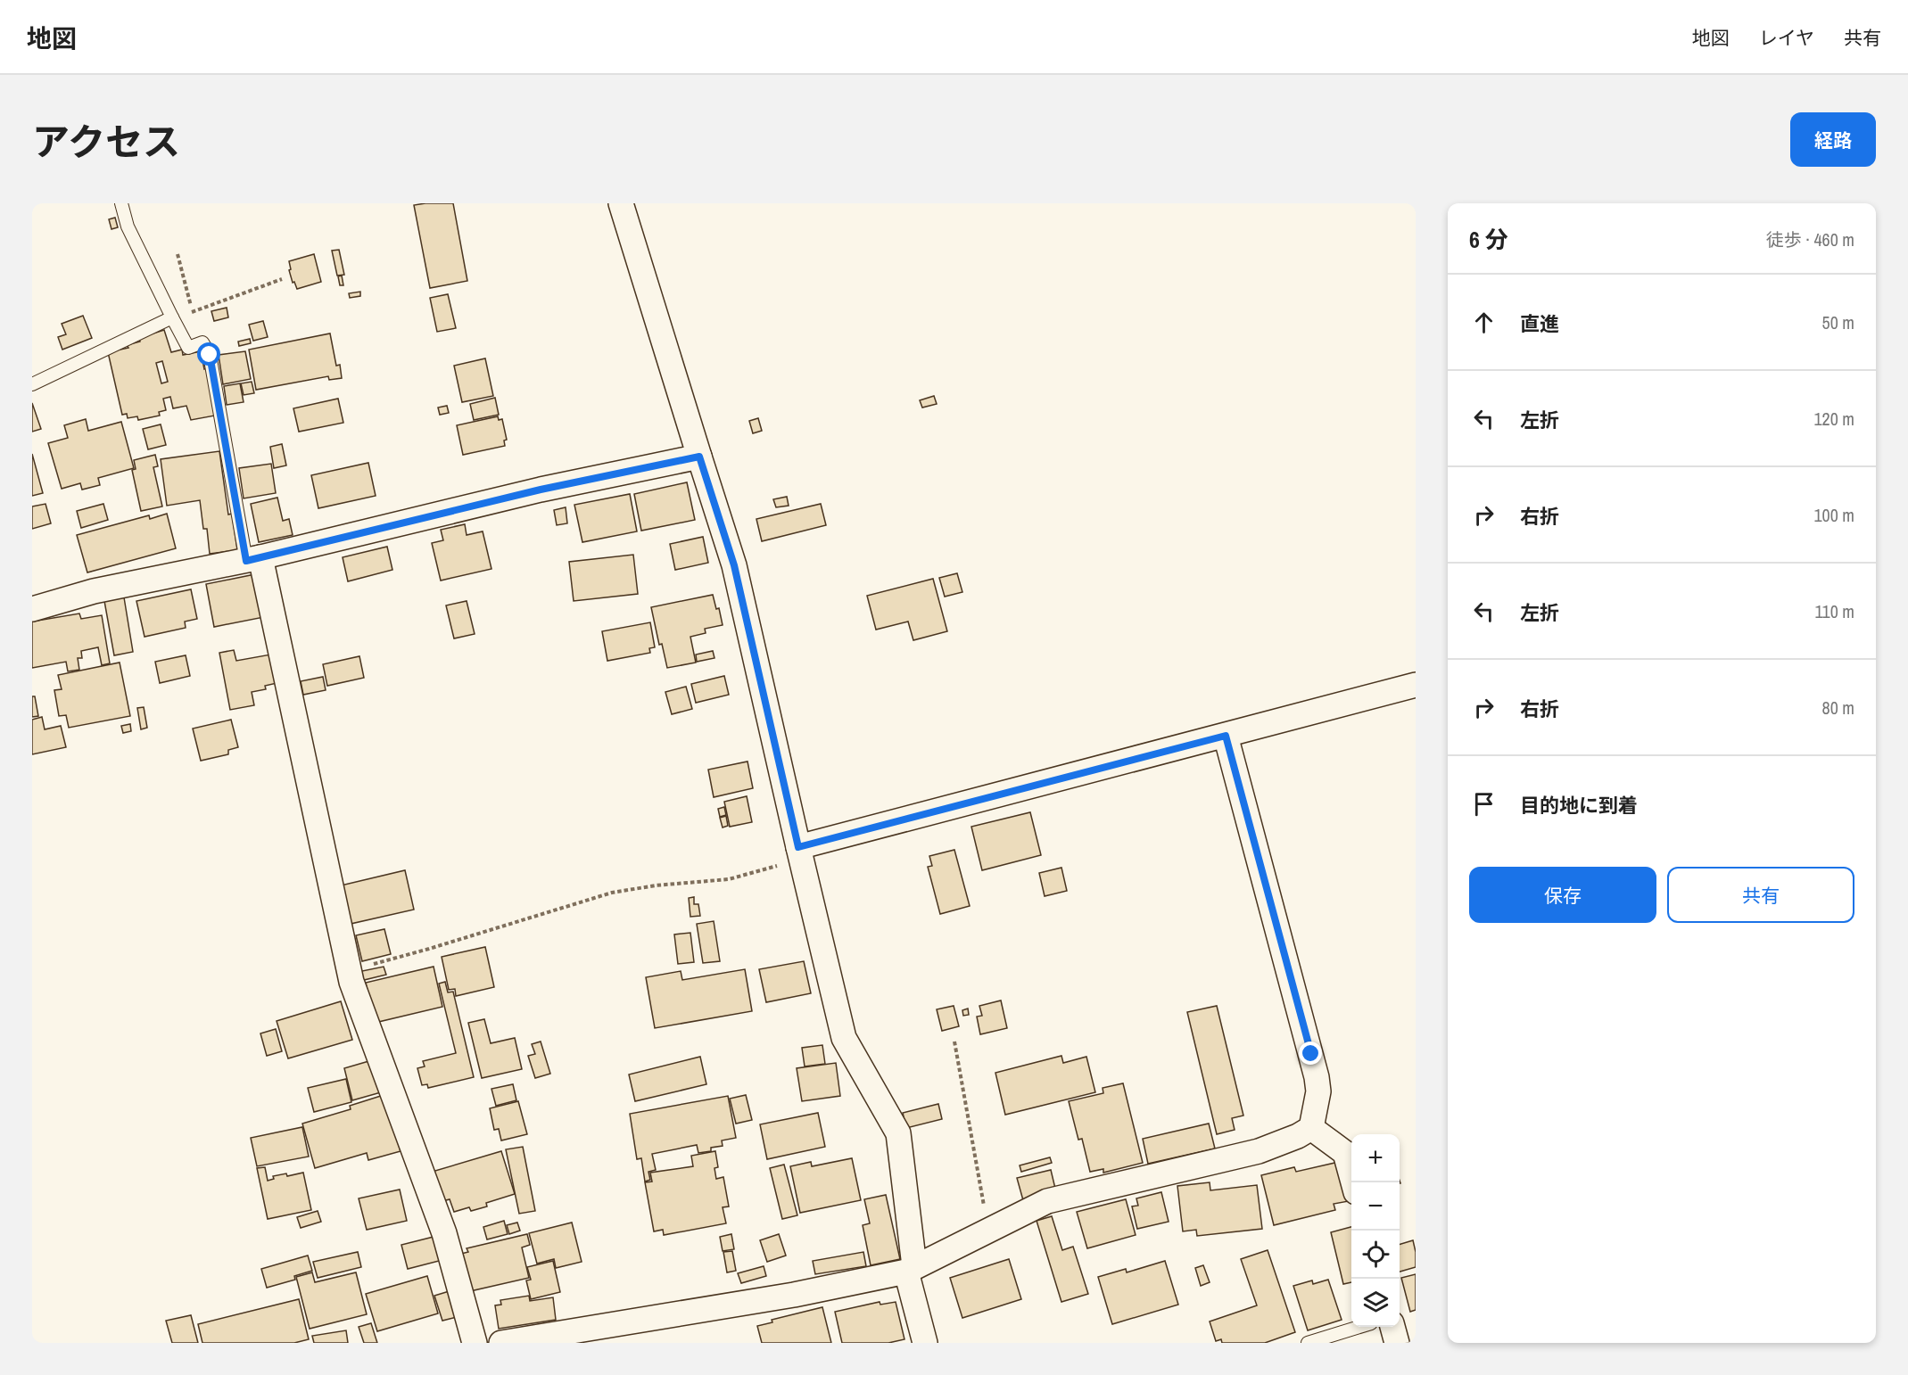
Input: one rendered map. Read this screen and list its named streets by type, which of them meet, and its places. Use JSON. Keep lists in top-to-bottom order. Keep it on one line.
{"page":{"header":"地図","nav":["地図","レイヤ","共有"],"title":"アクセス","buttons":["経路",["保存","共有"]],"heading":["6 分","徒歩 · 460 m"],"list":[["直進","50 m"],["左折","120 m"],["右折","100 m"],["左折","110 m"],["右折","80 m"],"目的地に到着"],"map_buttons":["+","−"]}}
